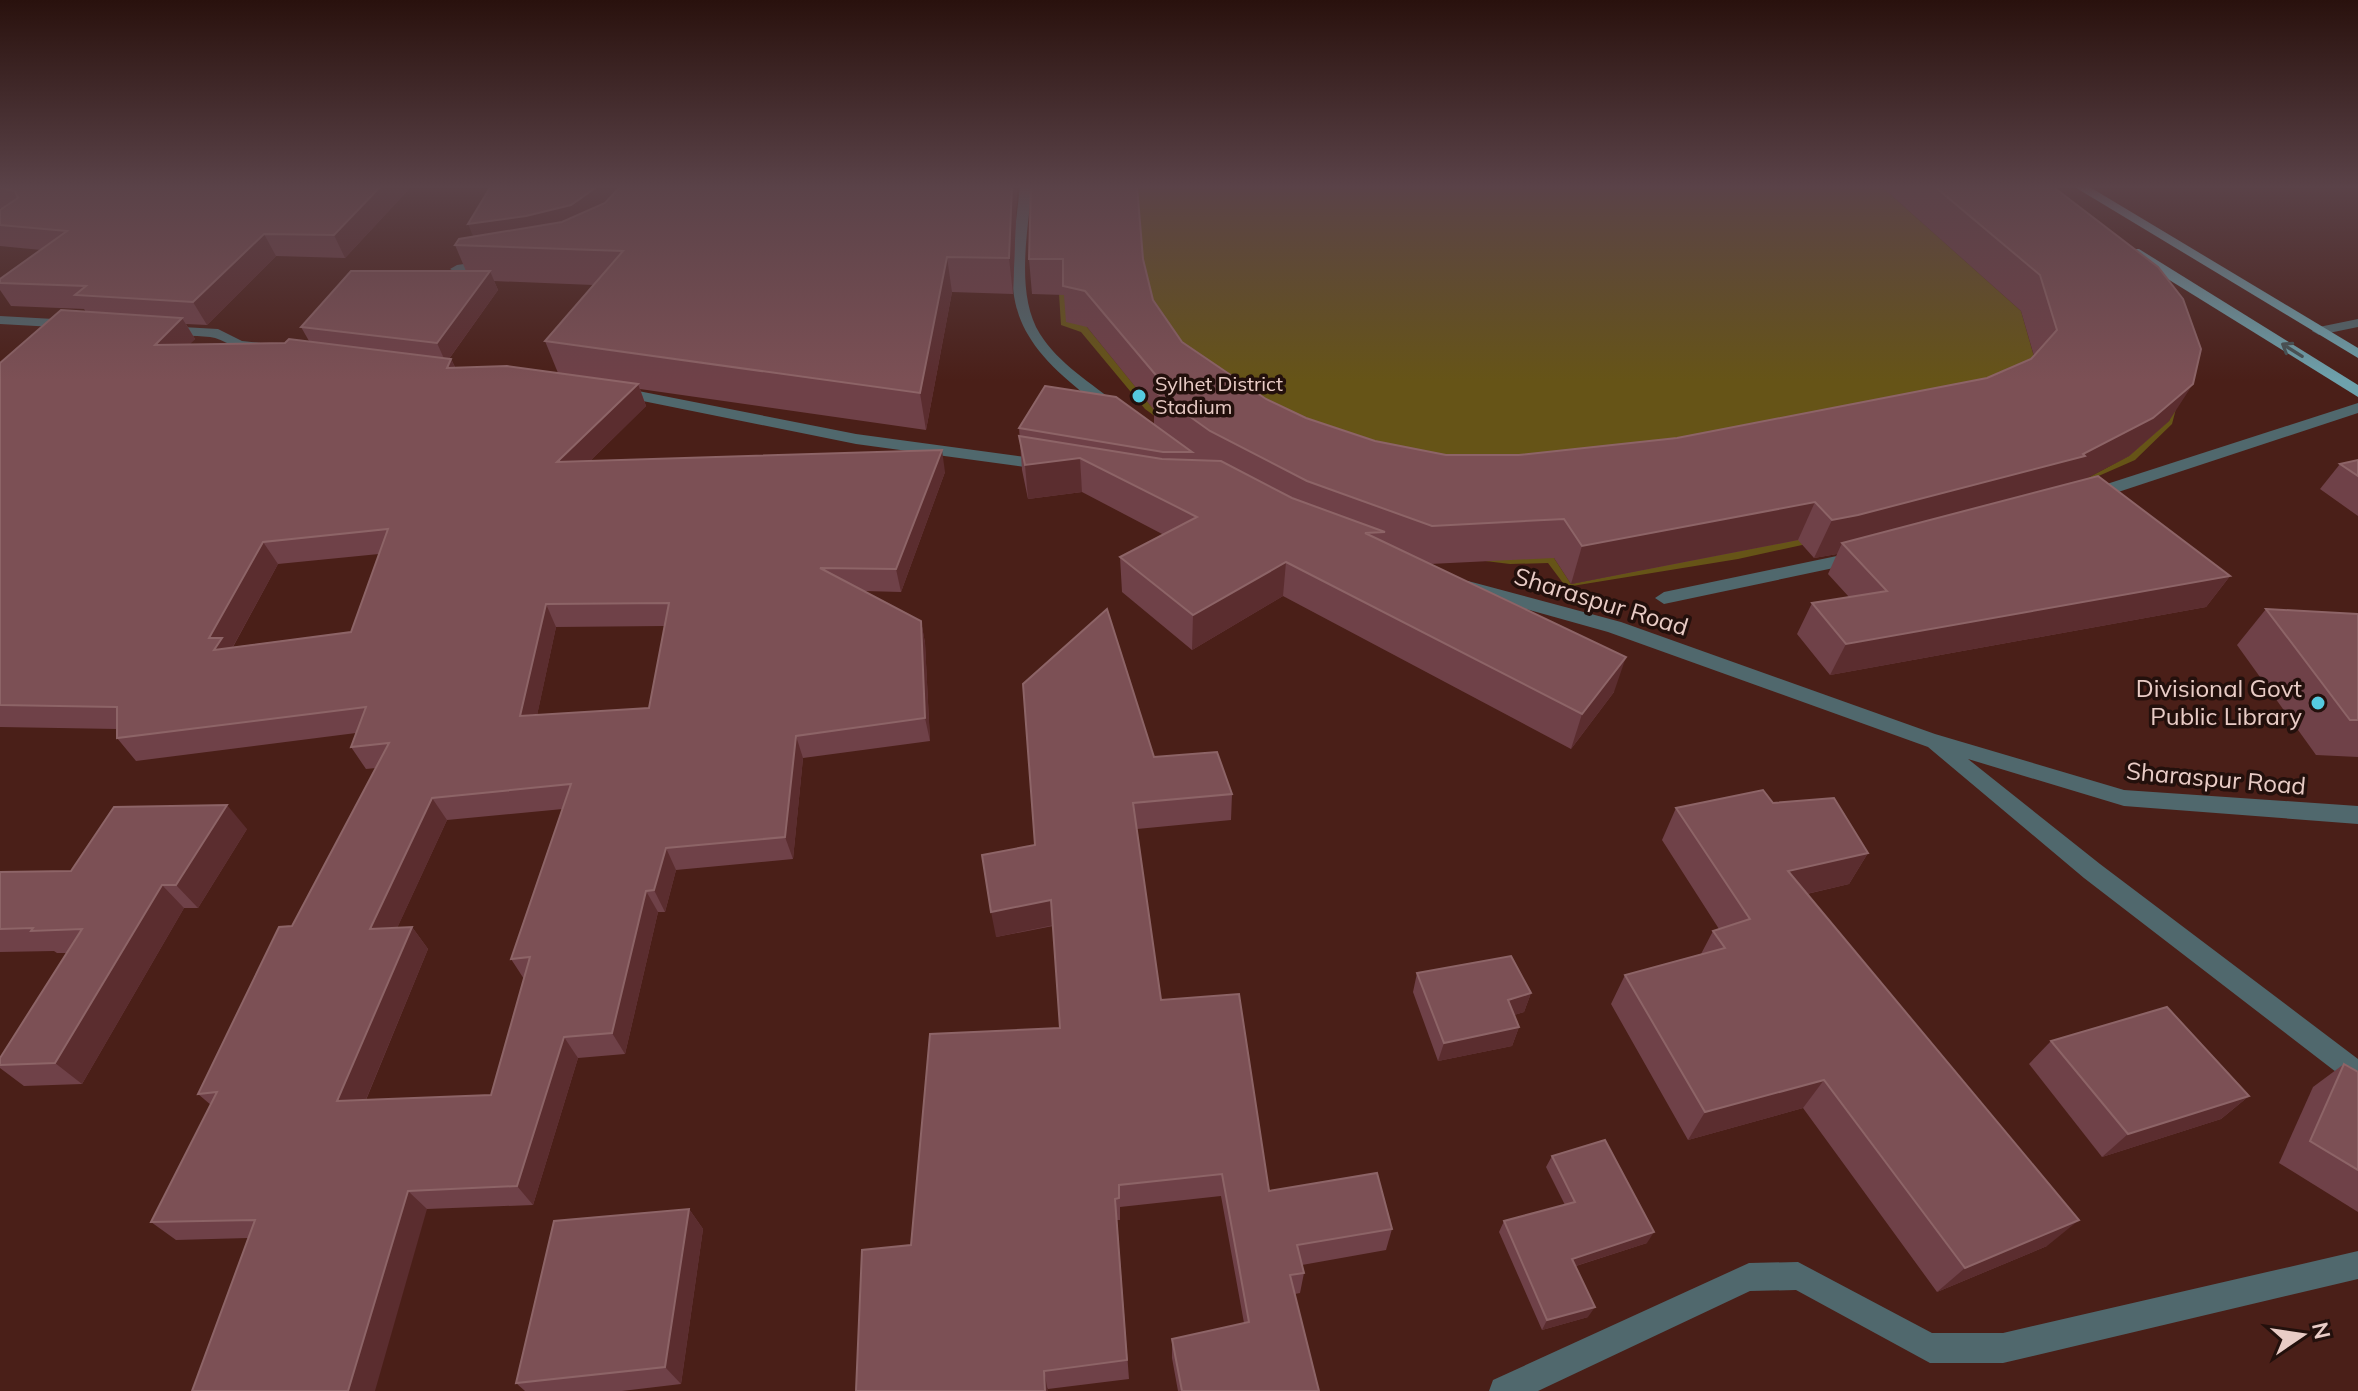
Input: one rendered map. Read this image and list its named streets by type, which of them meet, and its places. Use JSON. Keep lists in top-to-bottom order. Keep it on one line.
{"streets":{"street":["Sharaspur Road"]},"places":["Sylhet District Stadium","Divisional Govt Public Library"],"north":"right"}
